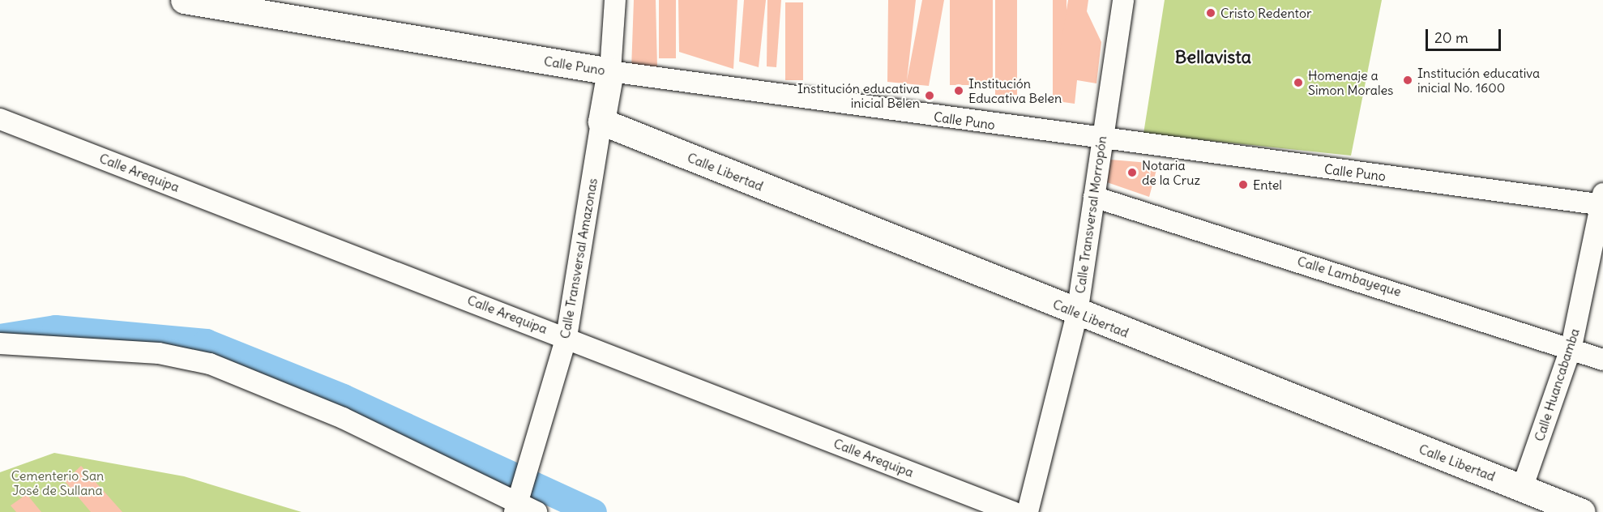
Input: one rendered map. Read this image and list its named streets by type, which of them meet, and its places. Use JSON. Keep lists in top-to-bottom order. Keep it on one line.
{"streets":{"main road":["Calle Puno","Calle Libertad","Calle Transversal Amazonas"],"street":["Calle Arequipa","Calle Transversal Morropón","Calle Lambayeque","Calle Huancabamba"]},"crossings":[["Calle Puno","Calle Transversal Morropón"],["Calle Puno","Calle Transversal Amazonas"],["Calle Puno","Calle Huancabamba"],["Calle Libertad","Calle Transversal Morropón"],["Calle Libertad","Calle Transversal Amazonas"],["Calle Libertad","Calle Huancabamba"],["Calle Arequipa","Calle Transversal Amazonas"],["Calle Transversal Morropón","Calle Lambayeque"],["Calle Lambayeque","Calle Huancabamba"]],"districts":["Bellavista"],"parks":["Cementerio San José de Sullana"],"places":["Cristo Redentor","Institución educativa inicial No. 1600","Homenaje a Simon Morales","Institución Educativa Belen","Institución educativa inicial Belen","Notaria de la Cruz","Entel"],"scale_bar":"20 m"}
